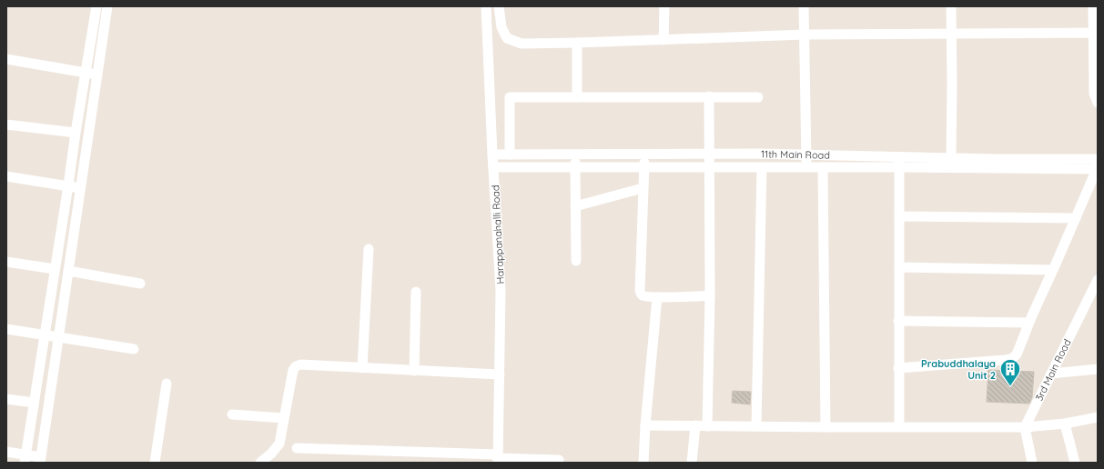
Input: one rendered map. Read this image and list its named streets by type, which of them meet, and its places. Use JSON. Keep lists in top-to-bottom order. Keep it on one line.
{"streets":{"street":["11th Main Road","Harappanahalli Road","3rd Main Road"]},"crossings":[["11th Main Road","Harappanahalli Road"]],"places":{"building":["Prabuddhalaya Unit 2"]}}
